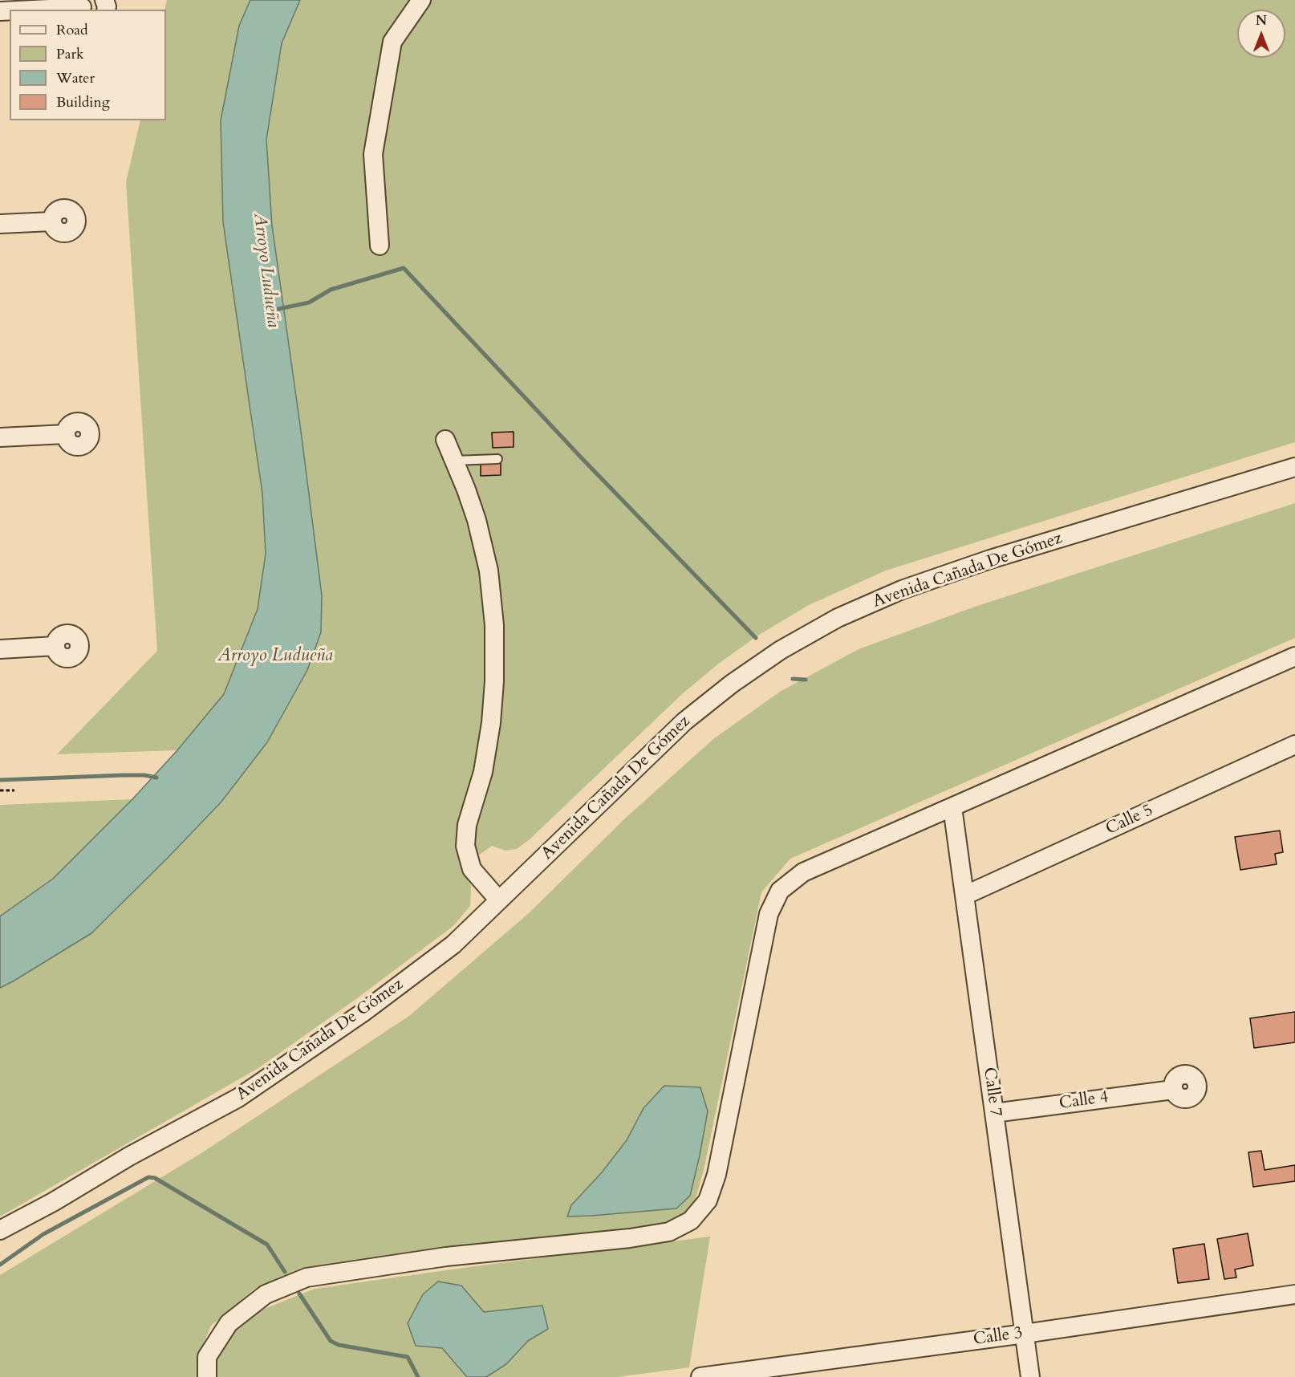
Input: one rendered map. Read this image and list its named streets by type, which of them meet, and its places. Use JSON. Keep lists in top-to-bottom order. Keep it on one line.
{"streets":{"street":["Avenida Cañada De Gómez","Calle 5","Calle 7","Calle 4","Calle 3"]},"crossings":[["Calle 5","Calle 7"],["Calle 7","Calle 4"],["Calle 7","Calle 3"]],"water":["Arroyo Ludueña"],"legend":["Road","Park","Water","Building"],"north":"top"}
